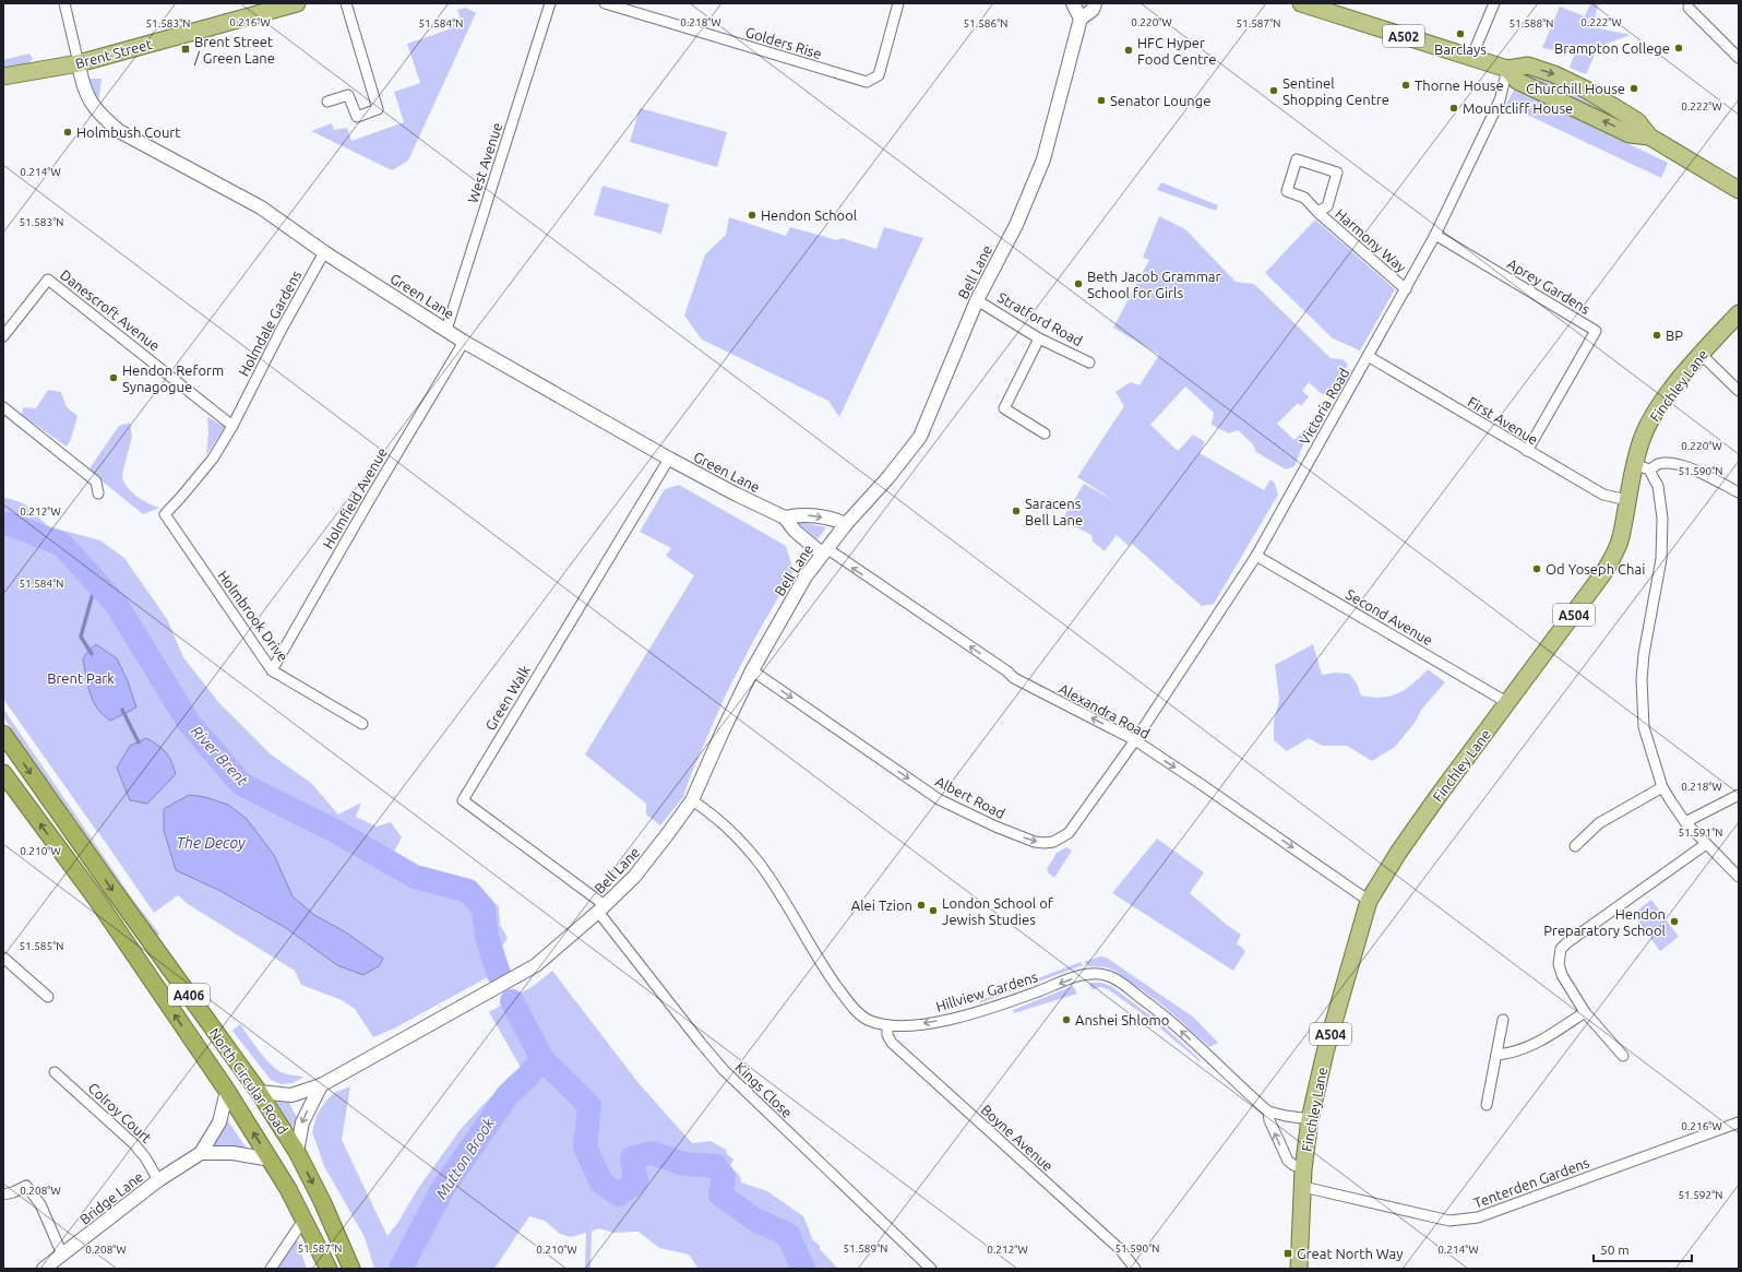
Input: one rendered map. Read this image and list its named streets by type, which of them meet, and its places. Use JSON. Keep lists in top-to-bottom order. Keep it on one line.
{"streets":{"highway":["A406","North Circular Road"],"main road":["A502","Brent Street","Finchley Lane","A504"],"street":["Golders Rise","West Avenue","Harmony Way","Bell Lane","Aprey Gardens","Green Lane","Danescroft Avenue","Stratford Road","Holmdale Gardens","Victoria Road","First Avenue","Holmfield Avenue","Holmbrook Drive","Second Avenue","Green Walk","Alexandra Road","Albert Road","Hillview Gardens","Kings Close","Colroy Court","Boyne Avenue","Tenterden Gardens","Bridge Lane"]},"crossings":[["A502","Victoria Road"],["Brent Street","Green Lane"],["West Avenue","Green Lane"],["Harmony Way","Victoria Road"],["Bell Lane","Green Lane"],["Bell Lane","Stratford Road"],["Bell Lane","Green Walk"],["Bell Lane","Alexandra Road"],["Bell Lane","Albert Road"],["Bell Lane","Hillview Gardens"],["Bell Lane","Kings Close"],["Aprey Gardens","Victoria Road"],["Aprey Gardens","First Avenue"],["Green Lane","Holmdale Gardens"],["Green Lane","Holmfield Avenue"],["Green Lane","Green Walk"],["Green Lane","Alexandra Road"],["Danescroft Avenue","Holmdale Gardens"],["Holmdale Gardens","Holmbrook Drive"],["Finchley Lane","First Avenue"],["Finchley Lane","Second Avenue"],["Finchley Lane","Alexandra Road"],["Finchley Lane","Hillview Gardens"],["Finchley Lane","Tenterden Gardens"],["Victoria Road","First Avenue"],["Victoria Road","Second Avenue"],["Victoria Road","Alexandra Road"],["Victoria Road","Albert Road"],["Holmfield Avenue","Holmbrook Drive"],["Green Walk","Kings Close"],["Alexandra Road","Albert Road"],["Hillview Gardens","Boyne Avenue"],["North Circular Road","Bridge Lane"],["Colroy Court","Bridge Lane"]],"one_way":["Albert Road","Hillview Gardens"],"water":["River Brent","The Decoy","Mutton Brook"],"parks":["Brent Park"],"places":{"other":["Barclays","Brampton College","HFC Hyper Food Centre","Thorne House","Churchill House","Sentinel Shopping Centre","Senator Lounge","Mountcliff House","Holmbush Court","Hendon School","Beth Jacob Grammar School for Girls","BP","Hendon Reform Synagogue","Saracens Bell Lane","Od Yoseph Chai","Alei Tzion","London School of Jewish Studies","Hendon Preparatory School","Anshei Shlomo"],"transit":["Brent Street / Green Lane","Great North Way"]},"scale_bar":"50 m","coordinates":["0.216°W","0.218°W","0.220°W","0.222°W","51.583°N","51.584°N","51.586°N","51.587°N","51.588°N","0.214°W","51.590°N","0.212°W","51.591°N","0.210°W","51.585°N","0.208°W","51.592°N","51.589°N"]}
